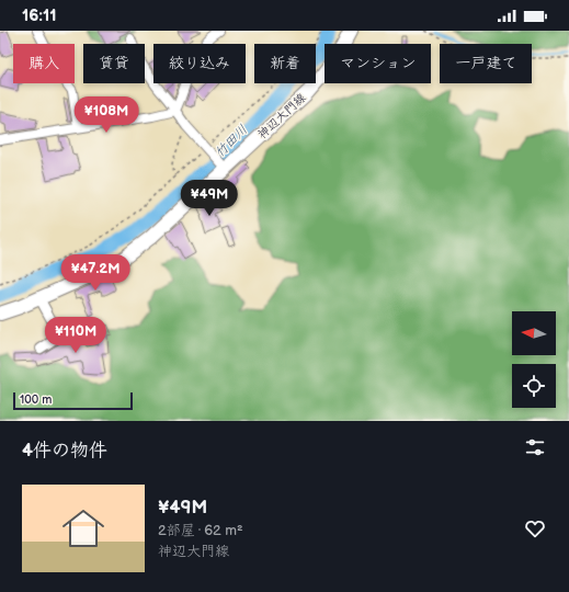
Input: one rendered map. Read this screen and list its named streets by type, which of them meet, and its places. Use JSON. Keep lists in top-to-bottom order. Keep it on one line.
{"streets":{"main road":["神辺大門線"]},"water":["竹田川"],"scale_bar":"100 m","north":"left","page":{"status":"16:11","chip":["購入","賃貸","絞り込み","新着","マンション","一戸建て"],"price":["¥108M","¥49M","¥47.2M","¥110M"],"scale":"100 m","heading":"4件の物件","list":[{"name":"¥49M","note":"2部屋 · 62 m² · 神辺大門線"}]}}
